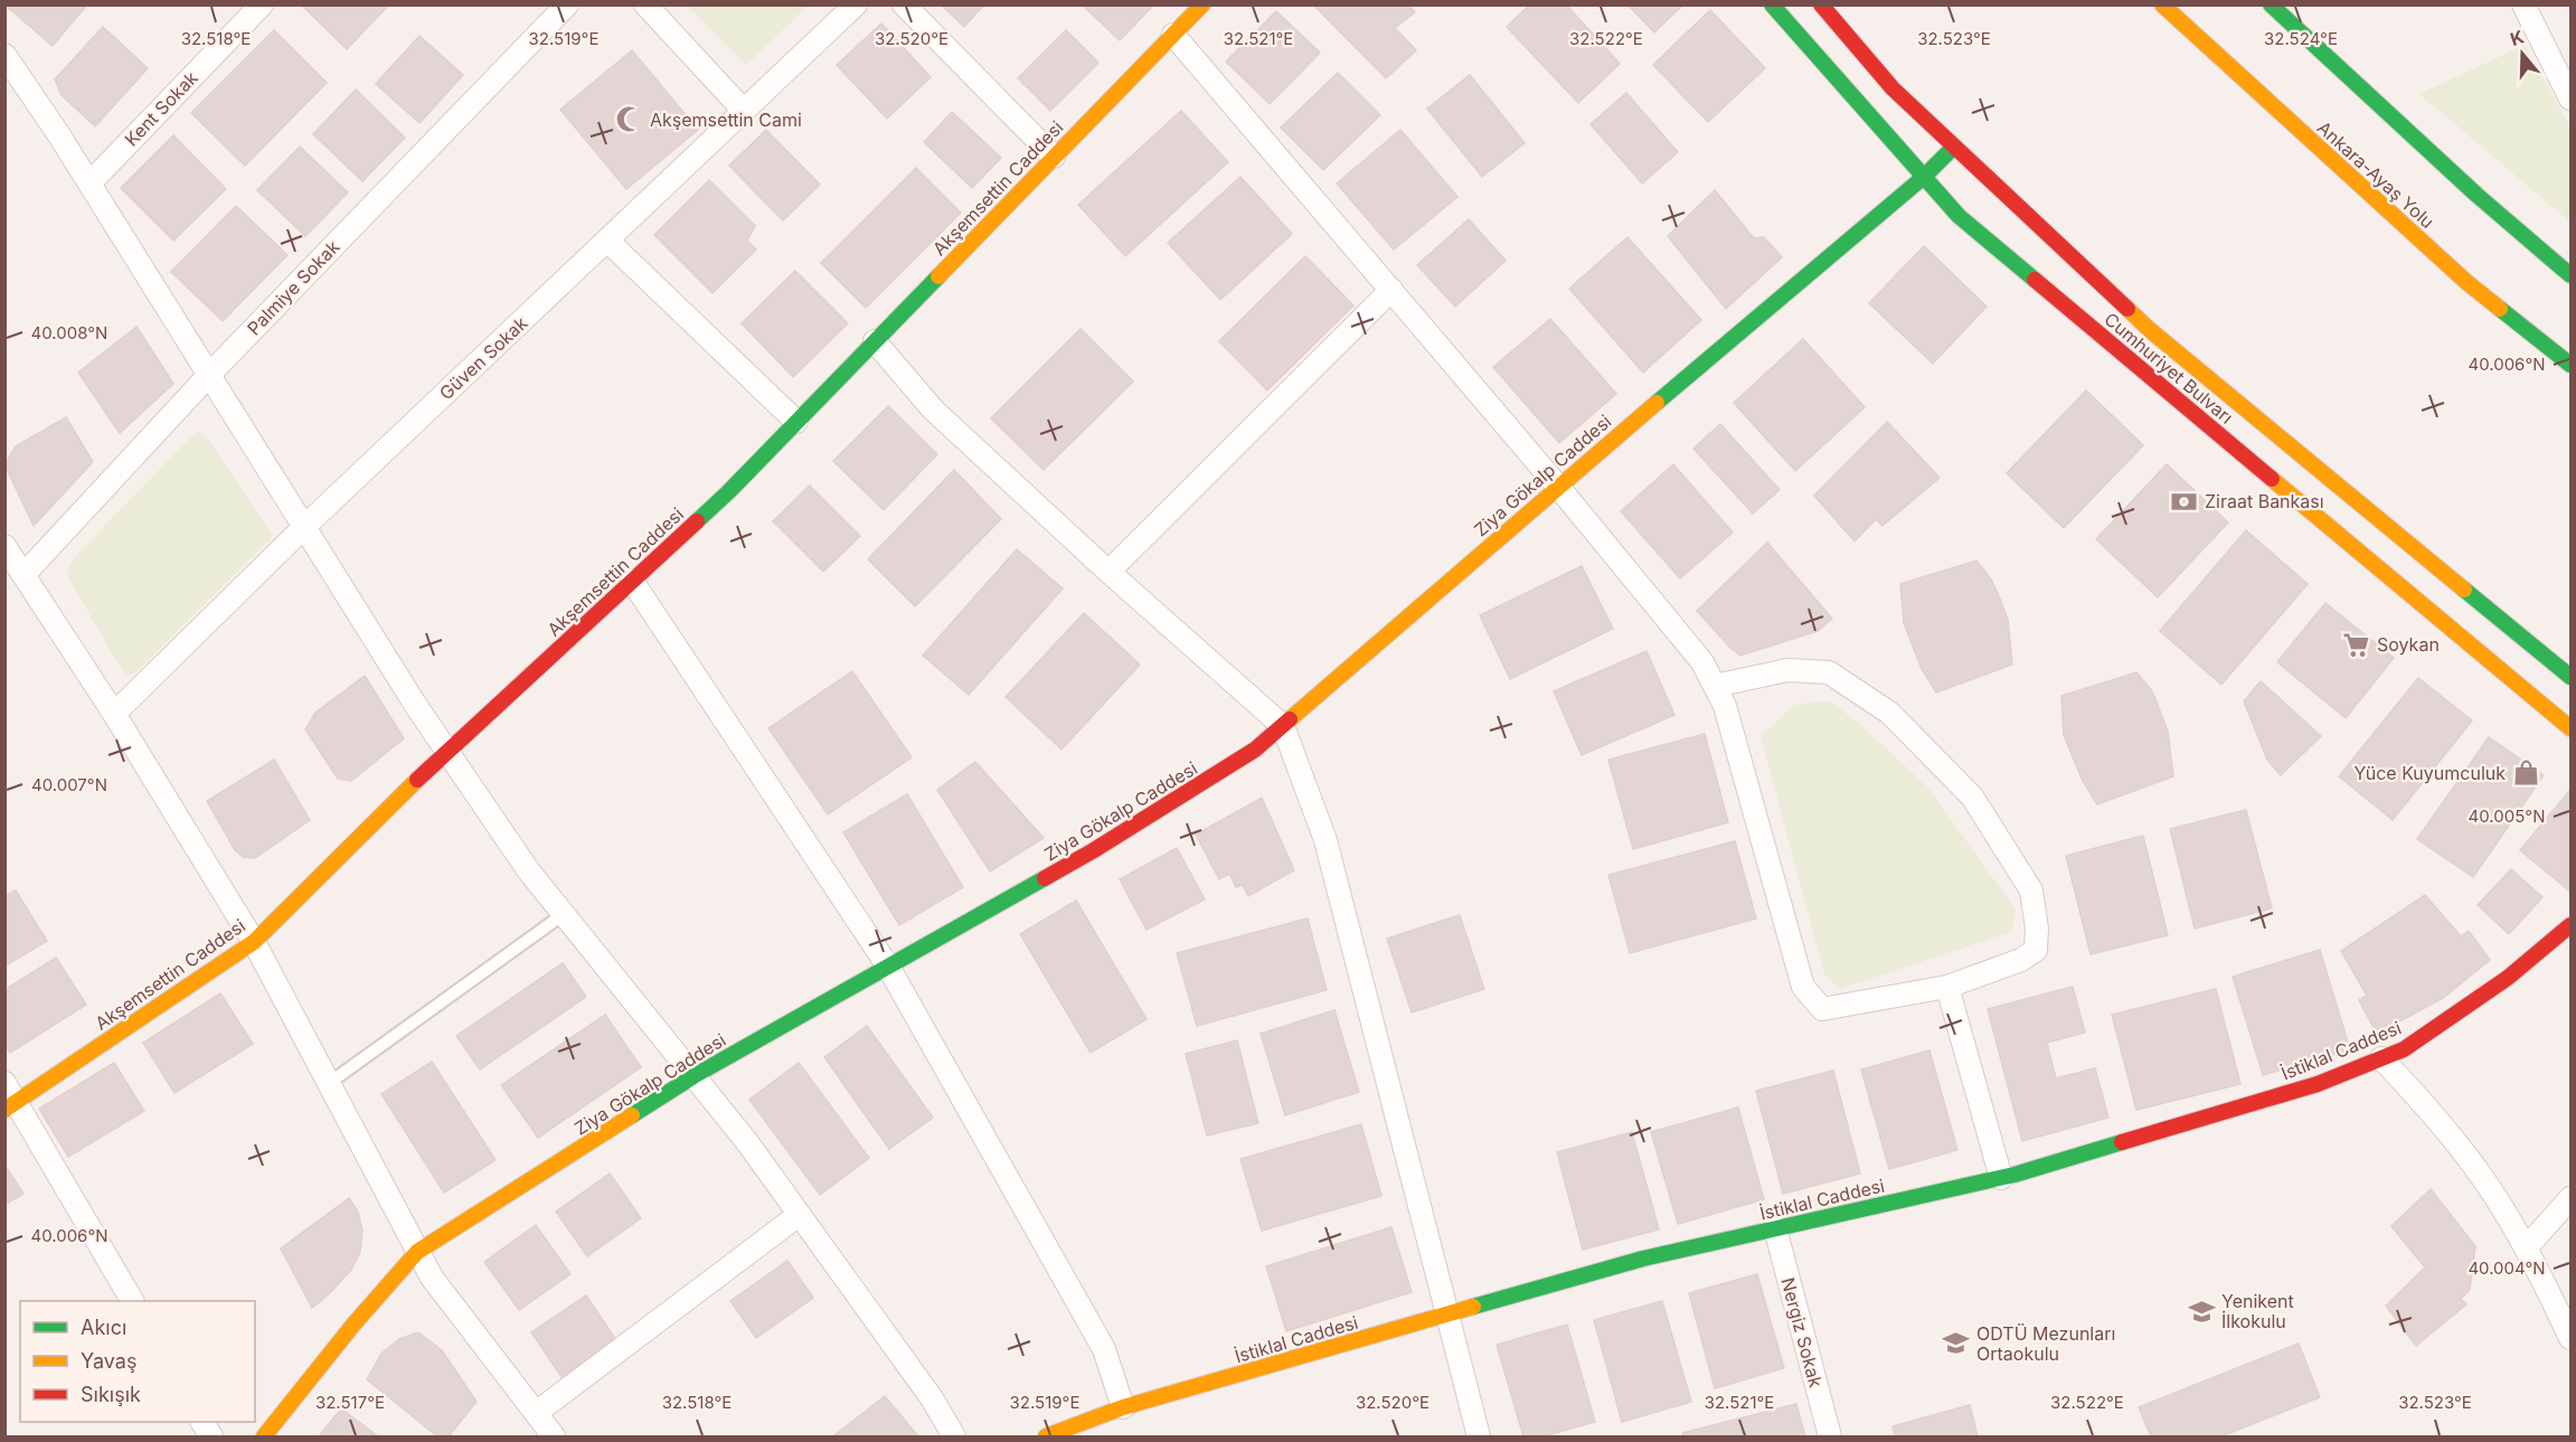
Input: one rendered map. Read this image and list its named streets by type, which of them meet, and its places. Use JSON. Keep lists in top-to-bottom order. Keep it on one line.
{"streets":{"main road":["Ankara-Ayaş Yolu","Akşemsettin Caddesi","Cumhuriyet Bulvarı","Ziya Gökalp Caddesi","İstiklal Caddesi"],"street":["Kent Sokak","Palmiye Sokak","Güven Sokak","Nergiz Sokak"]},"crossings":[["Cumhuriyet Bulvarı","Ziya Gökalp Caddesi"],["İstiklal Caddesi","Nergiz Sokak"]],"places":{"mosque":["Akşemsettin Cami"],"bank":["Ziraat Bankası"],"supermarket":["Soykan"],"shop":["Yüce Kuyumculuk"],"school or university":["Yenikent İlkokulu","ODTÜ Mezunları Ortaokulu"]},"legend":["Akıcı","Yavaş","Sıkışık"],"north":"top","coordinates":["32.518°E","32.519°E","32.520°E","32.521°E","32.522°E","32.523°E","32.524°E","40.008°N","40.006°N","40.007°N","40.005°N","40.004°N","32.517°E"]}
